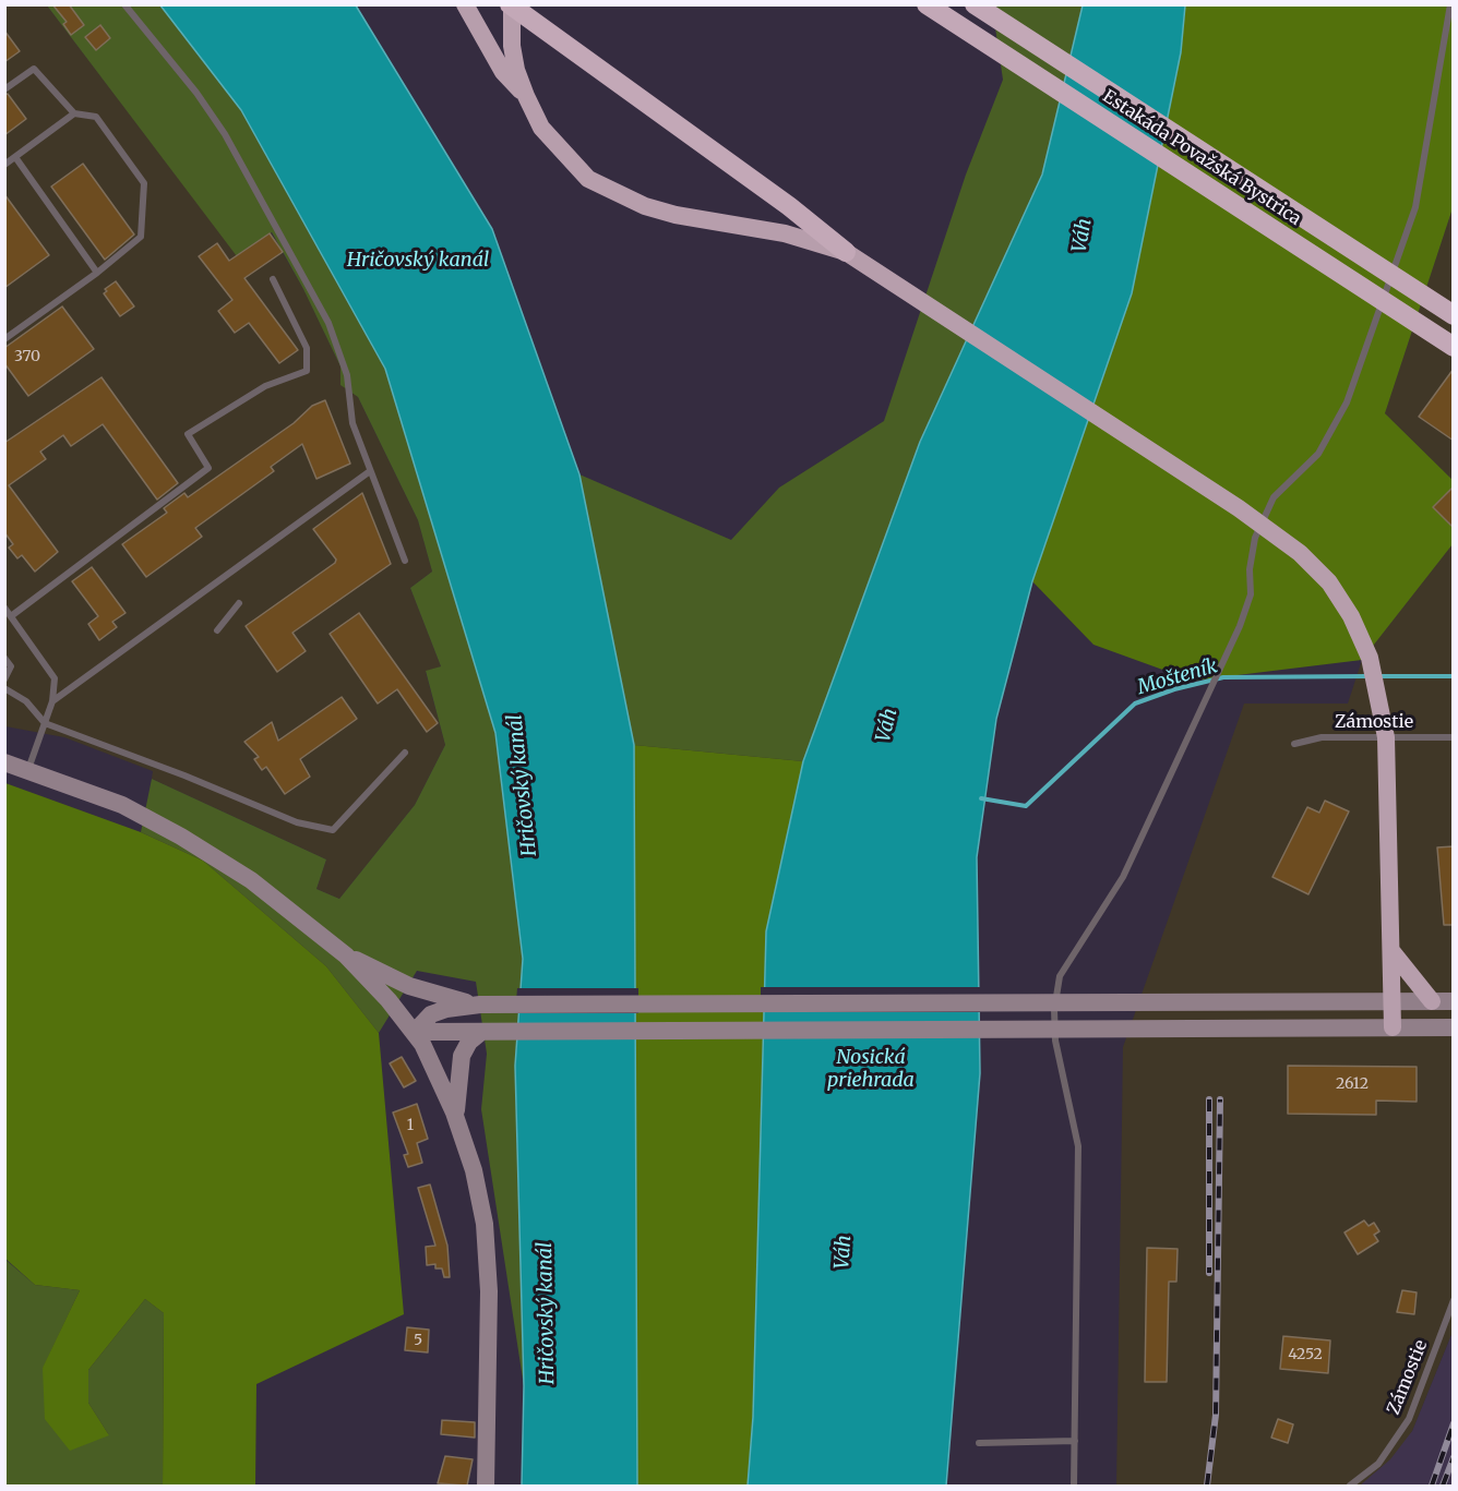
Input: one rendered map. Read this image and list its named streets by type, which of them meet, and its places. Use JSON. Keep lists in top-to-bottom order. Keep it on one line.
{"streets":{"highway":["Estakáda Považská Bystrica"],"lane":["Zámostie"]},"water":["Váh","Hričovský kanál","Mošteník","Nosická priehrada"],"house_numbers":["370","2612","1","5","4252"]}
